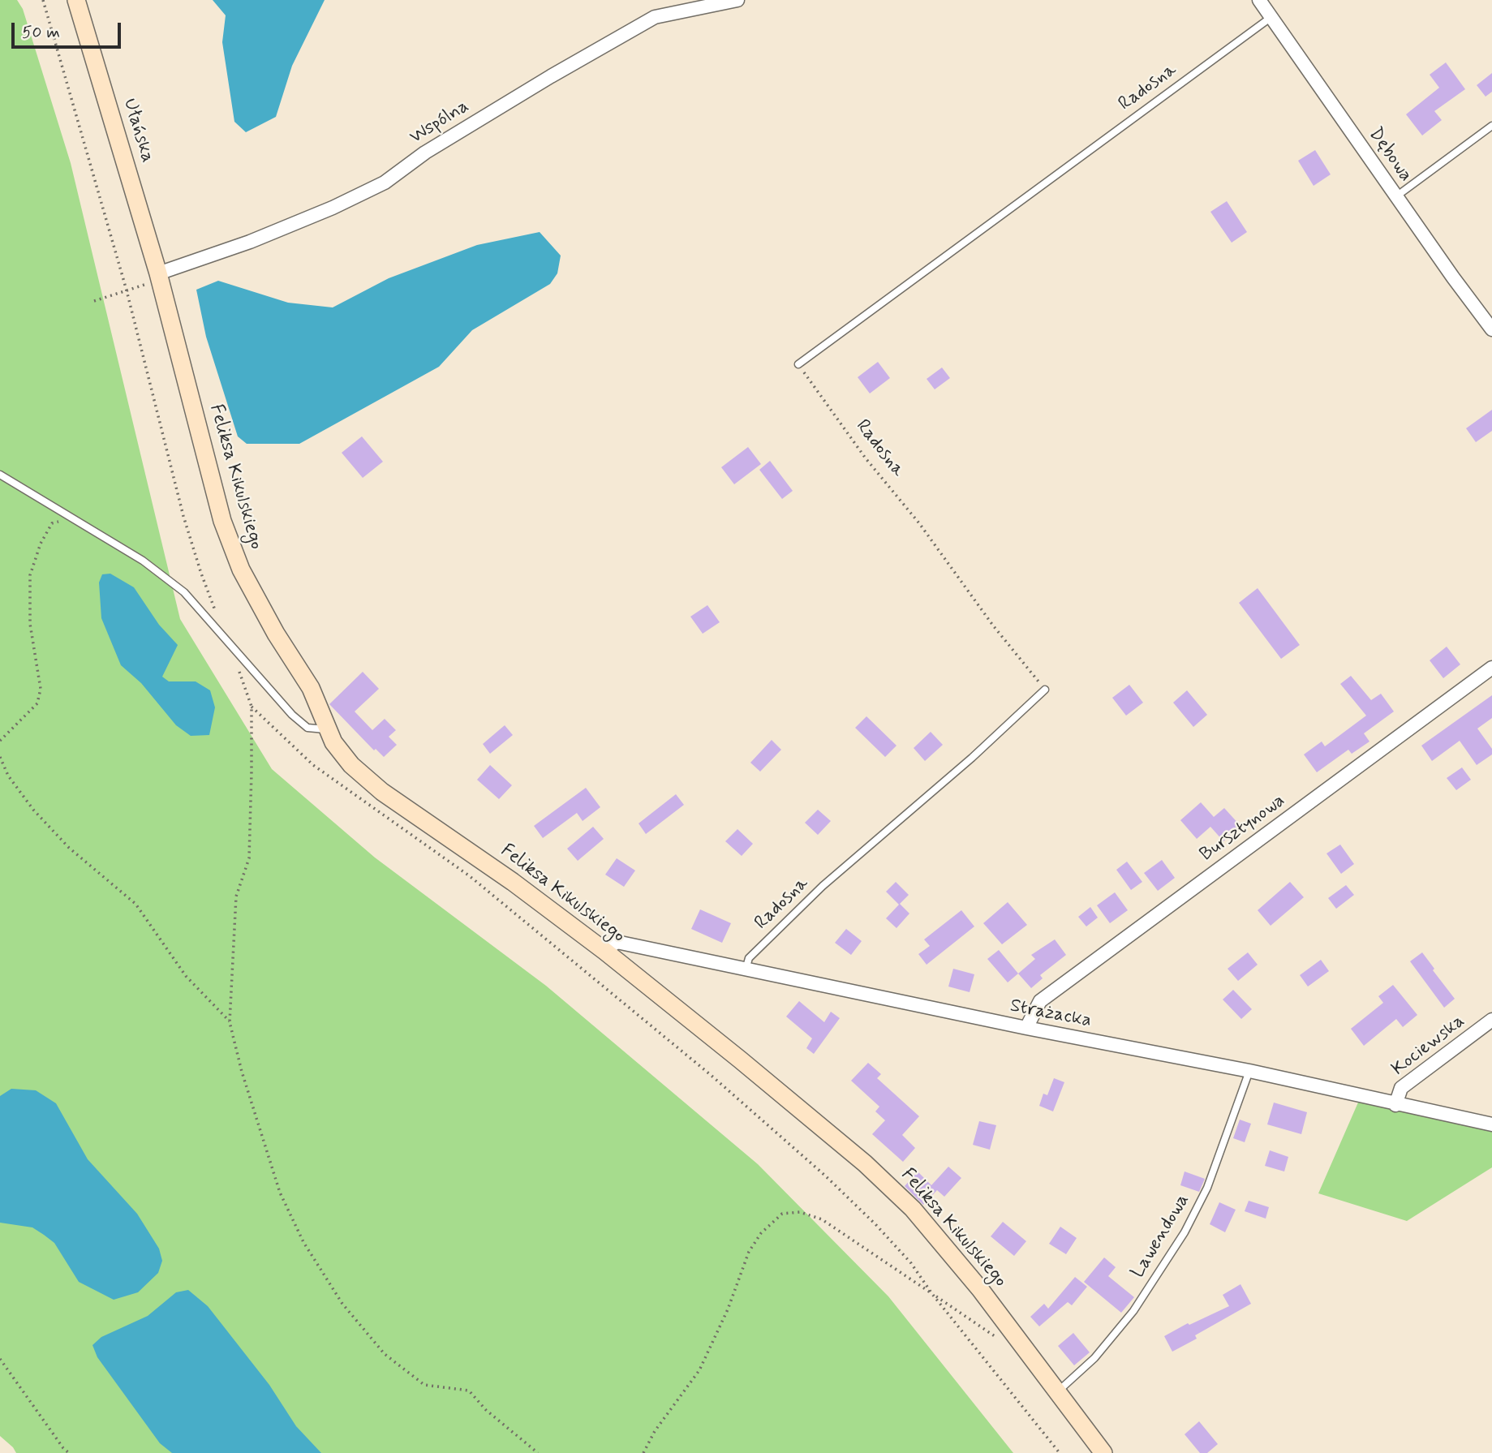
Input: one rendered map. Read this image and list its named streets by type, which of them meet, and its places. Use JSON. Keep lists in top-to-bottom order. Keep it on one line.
{"streets":{"main road":["Ułańska","Feliksa Kikulskiego"],"street":["Wspólna","Dębowa","Bursztynowa","Strażacka","Kociewska"],"lane":["Radosna","Lawendowa"]},"crossings":[["Radosna","Dębowa"],["Radosna","Strażacka"],["Wspólna","Ułańska"],["Wspólna","Feliksa Kikulskiego"],["Ułańska","Feliksa Kikulskiego"],["Feliksa Kikulskiego","Strażacka"],["Feliksa Kikulskiego","Lawendowa"],["Bursztynowa","Strażacka"],["Strażacka","Kociewska"],["Strażacka","Lawendowa"]],"scale_bar":"50 m"}
